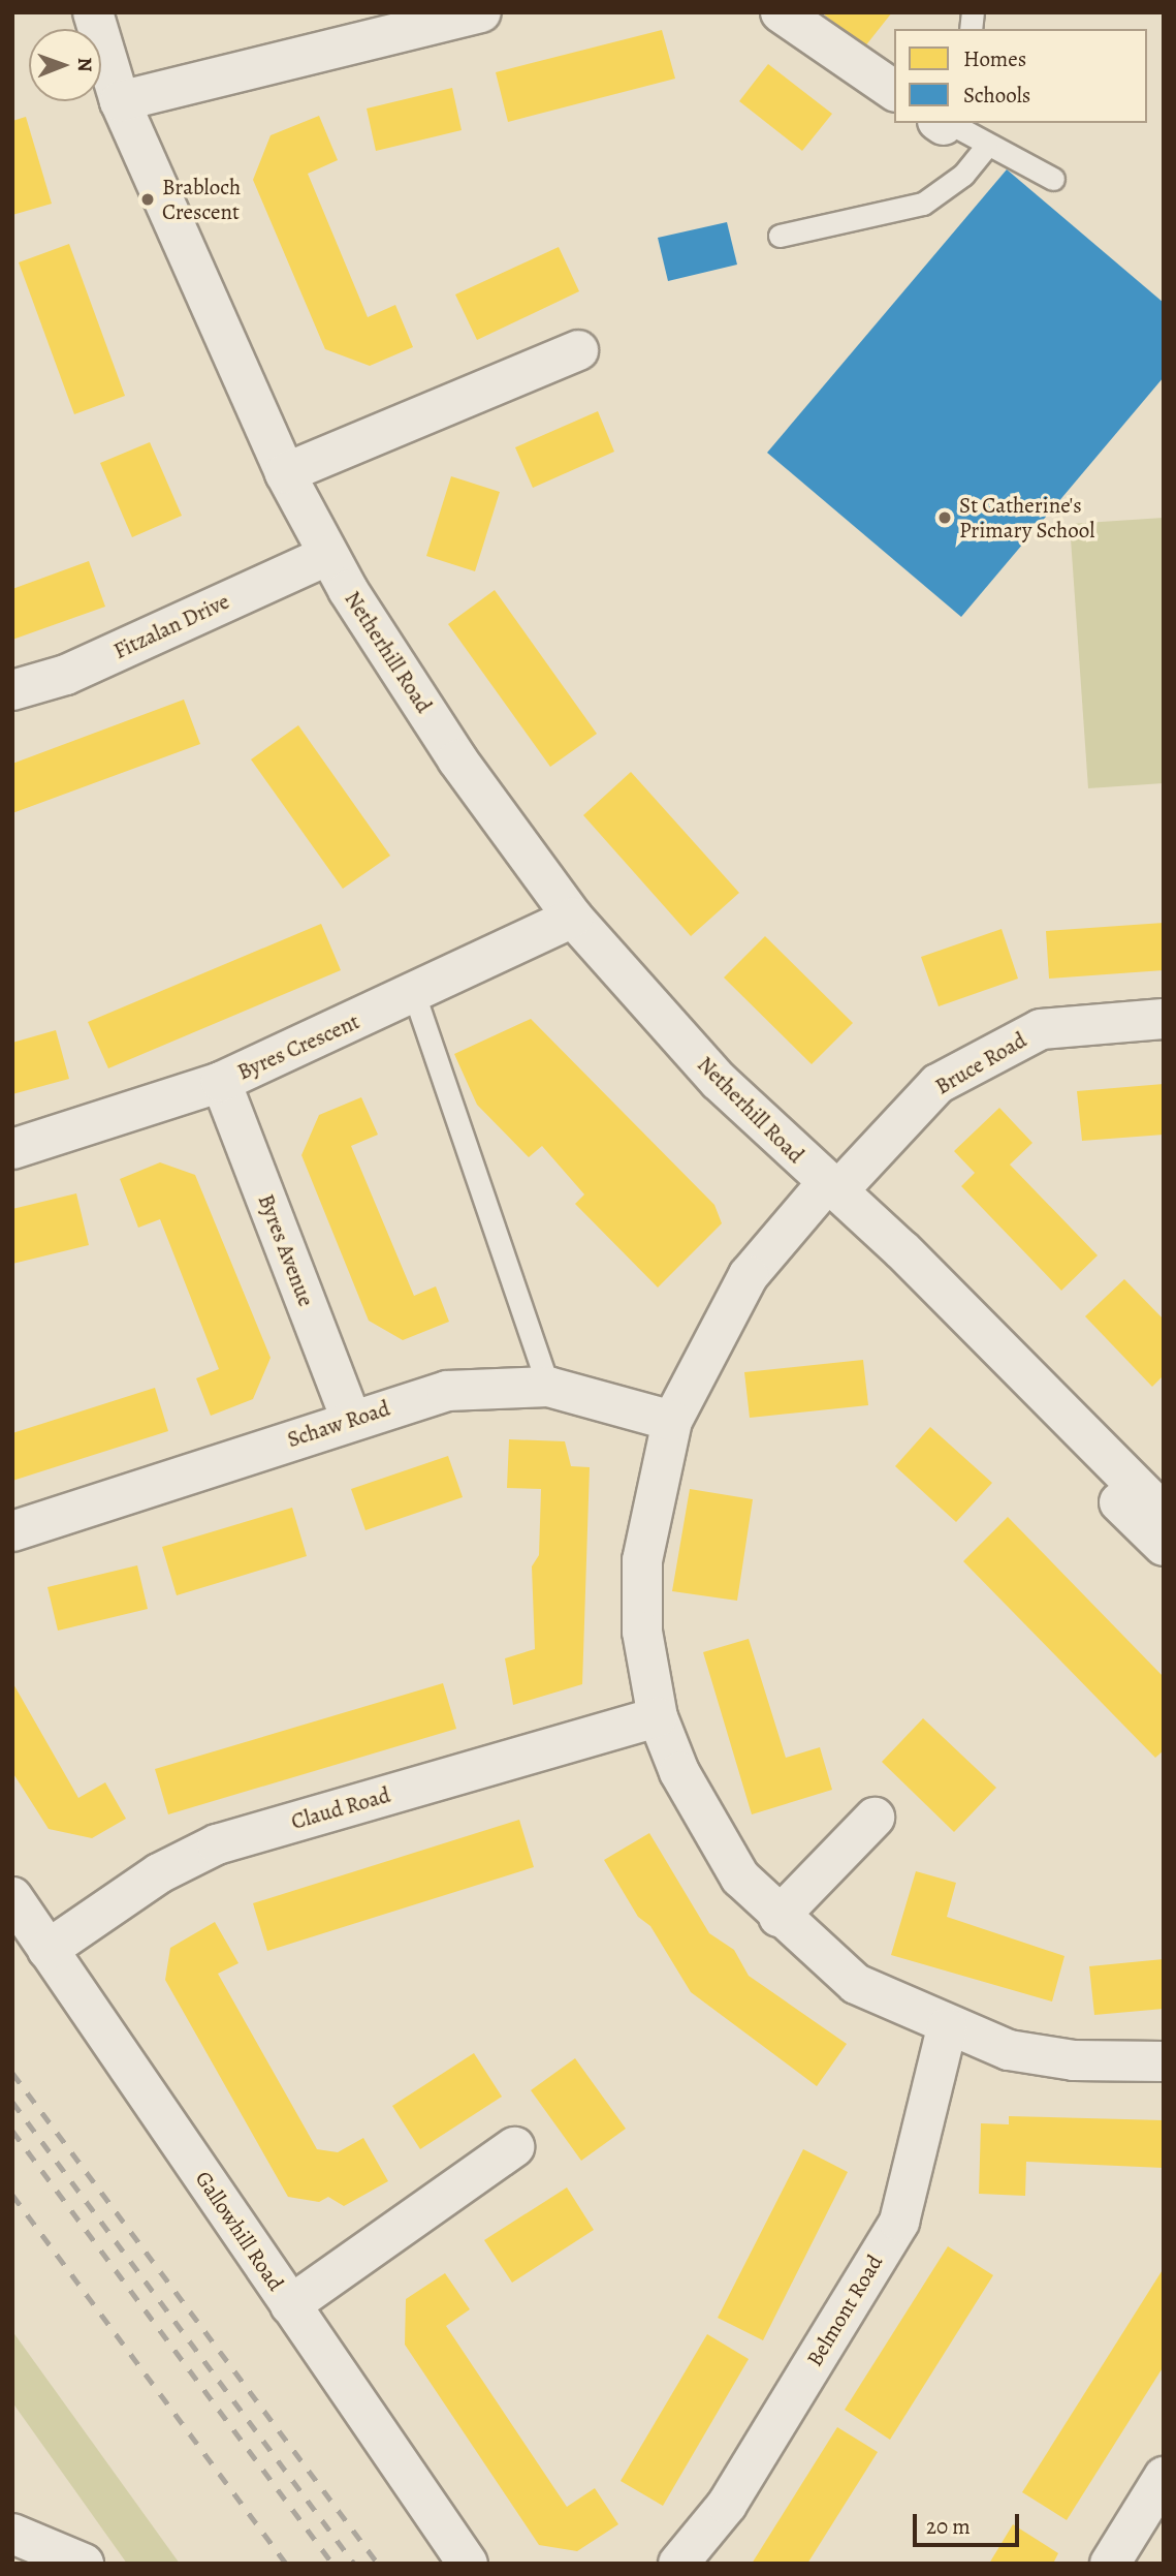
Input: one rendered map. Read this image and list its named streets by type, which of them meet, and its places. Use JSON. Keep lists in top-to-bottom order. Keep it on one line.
{"streets":{"street":["Fitzalan Drive","Netherhill Road","Byres Crescent","Bruce Road","Byres Avenue","Schaw Road","Claud Road","Gallowhill Road","Belmont Road"]},"crossings":[["Fitzalan Drive","Netherhill Road"],["Netherhill Road","Byres Crescent"],["Netherhill Road","Bruce Road"],["Byres Crescent","Byres Avenue"],["Bruce Road","Schaw Road"],["Bruce Road","Claud Road"],["Bruce Road","Belmont Road"],["Byres Avenue","Schaw Road"],["Claud Road","Gallowhill Road"]],"places":["Brabloch Crescent","St Catherine's Primary School"],"legend":["Homes","Schools"],"scale_bar":"20 m","north":"right"}
